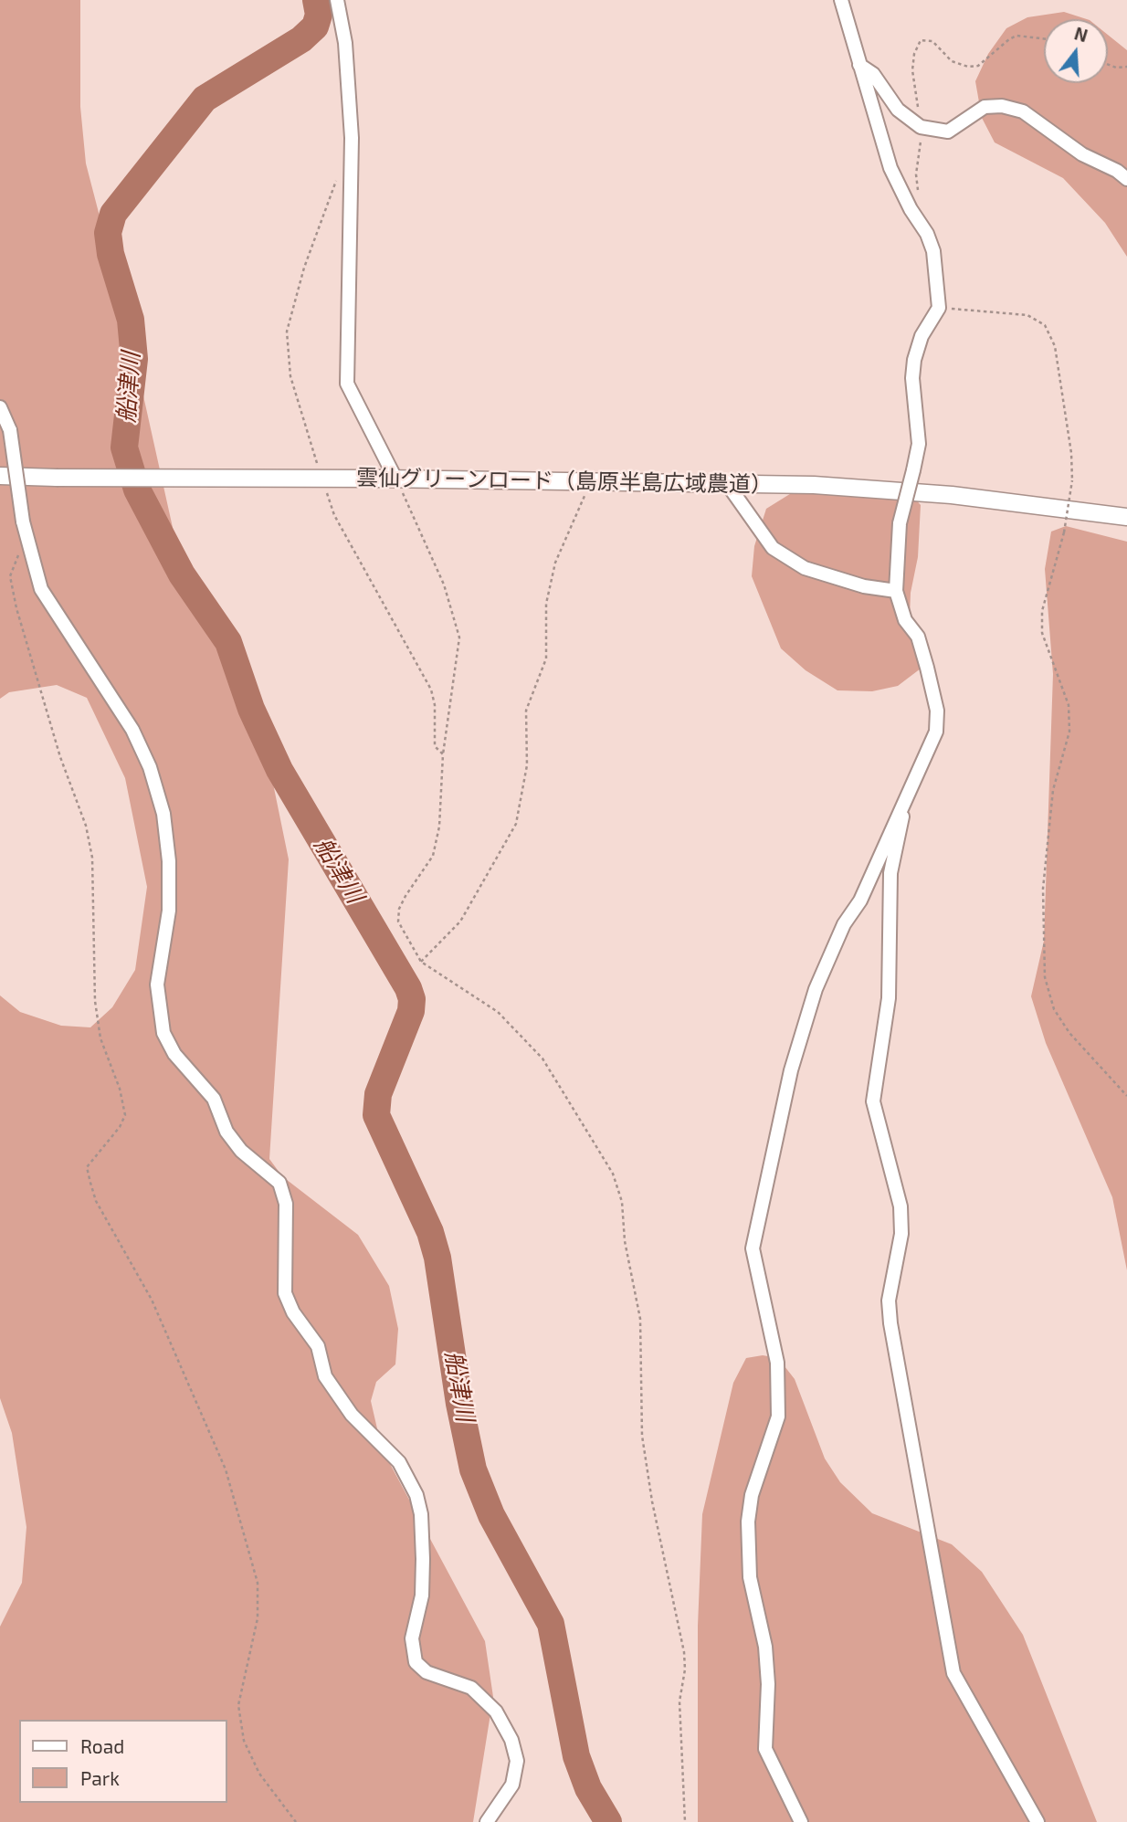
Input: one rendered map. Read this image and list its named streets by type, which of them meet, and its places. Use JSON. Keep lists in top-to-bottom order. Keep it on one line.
{"streets":{"street":["雲仙グリーンロード（島原半島広域農道）"]},"water":["船津川"],"legend":["Road","Park"],"north":"top"}
